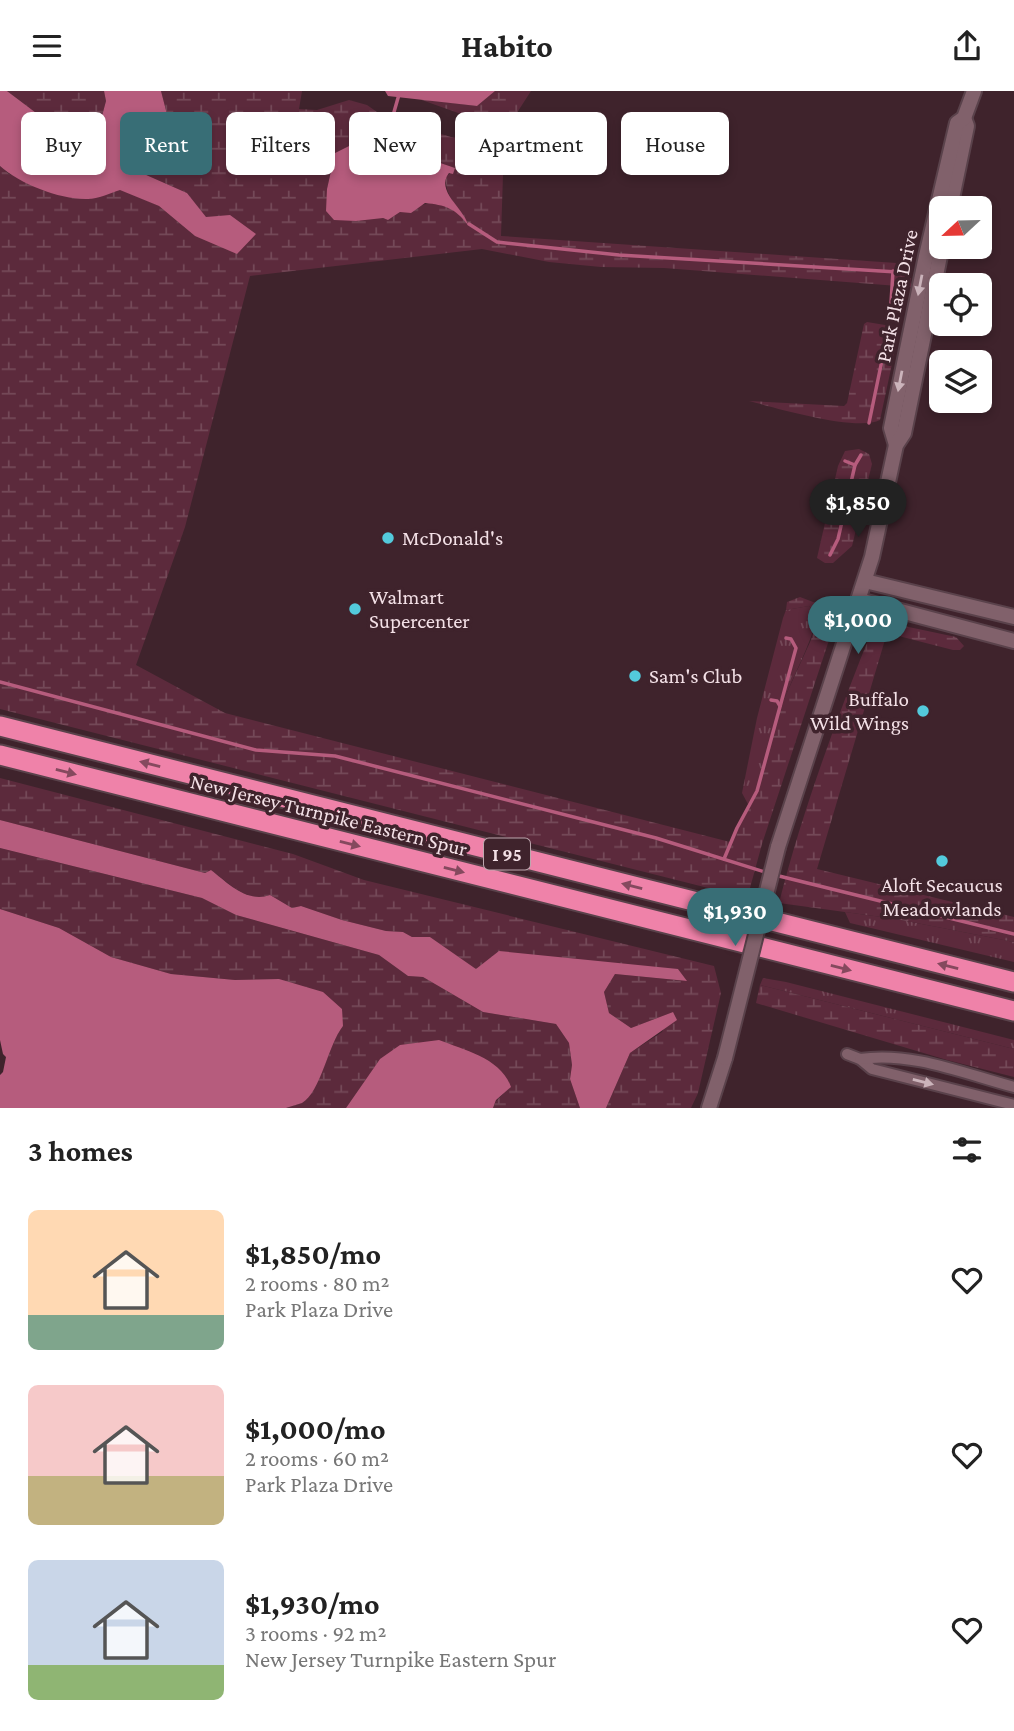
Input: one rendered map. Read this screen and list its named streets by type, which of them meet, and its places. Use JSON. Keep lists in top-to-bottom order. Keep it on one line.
{"streets":{"highway":["New Jersey Turnpike Eastern Spur","I 95"],"street":["Park Plaza Drive"]},"places":["McDonald's","Walmart Supercenter","Sam's Club","Buffalo Wild Wings","Aloft Secaucus Meadowlands"],"north":"left","page":{"header":"Habito","chip":["Buy","Rent","Filters","New","Apartment","House"],"price":["$1,850","$1,000","$1,930"],"heading":"3 homes","list":[{"name":"$1,850/mo","note":"2 rooms · 80 m² · Park Plaza Drive"},{"name":"$1,000/mo","note":"2 rooms · 60 m² · Park Plaza Drive"},{"name":"$1,930/mo","note":"3 rooms · 92 m² · New Jersey Turnpike Eastern Spur"}]}}
